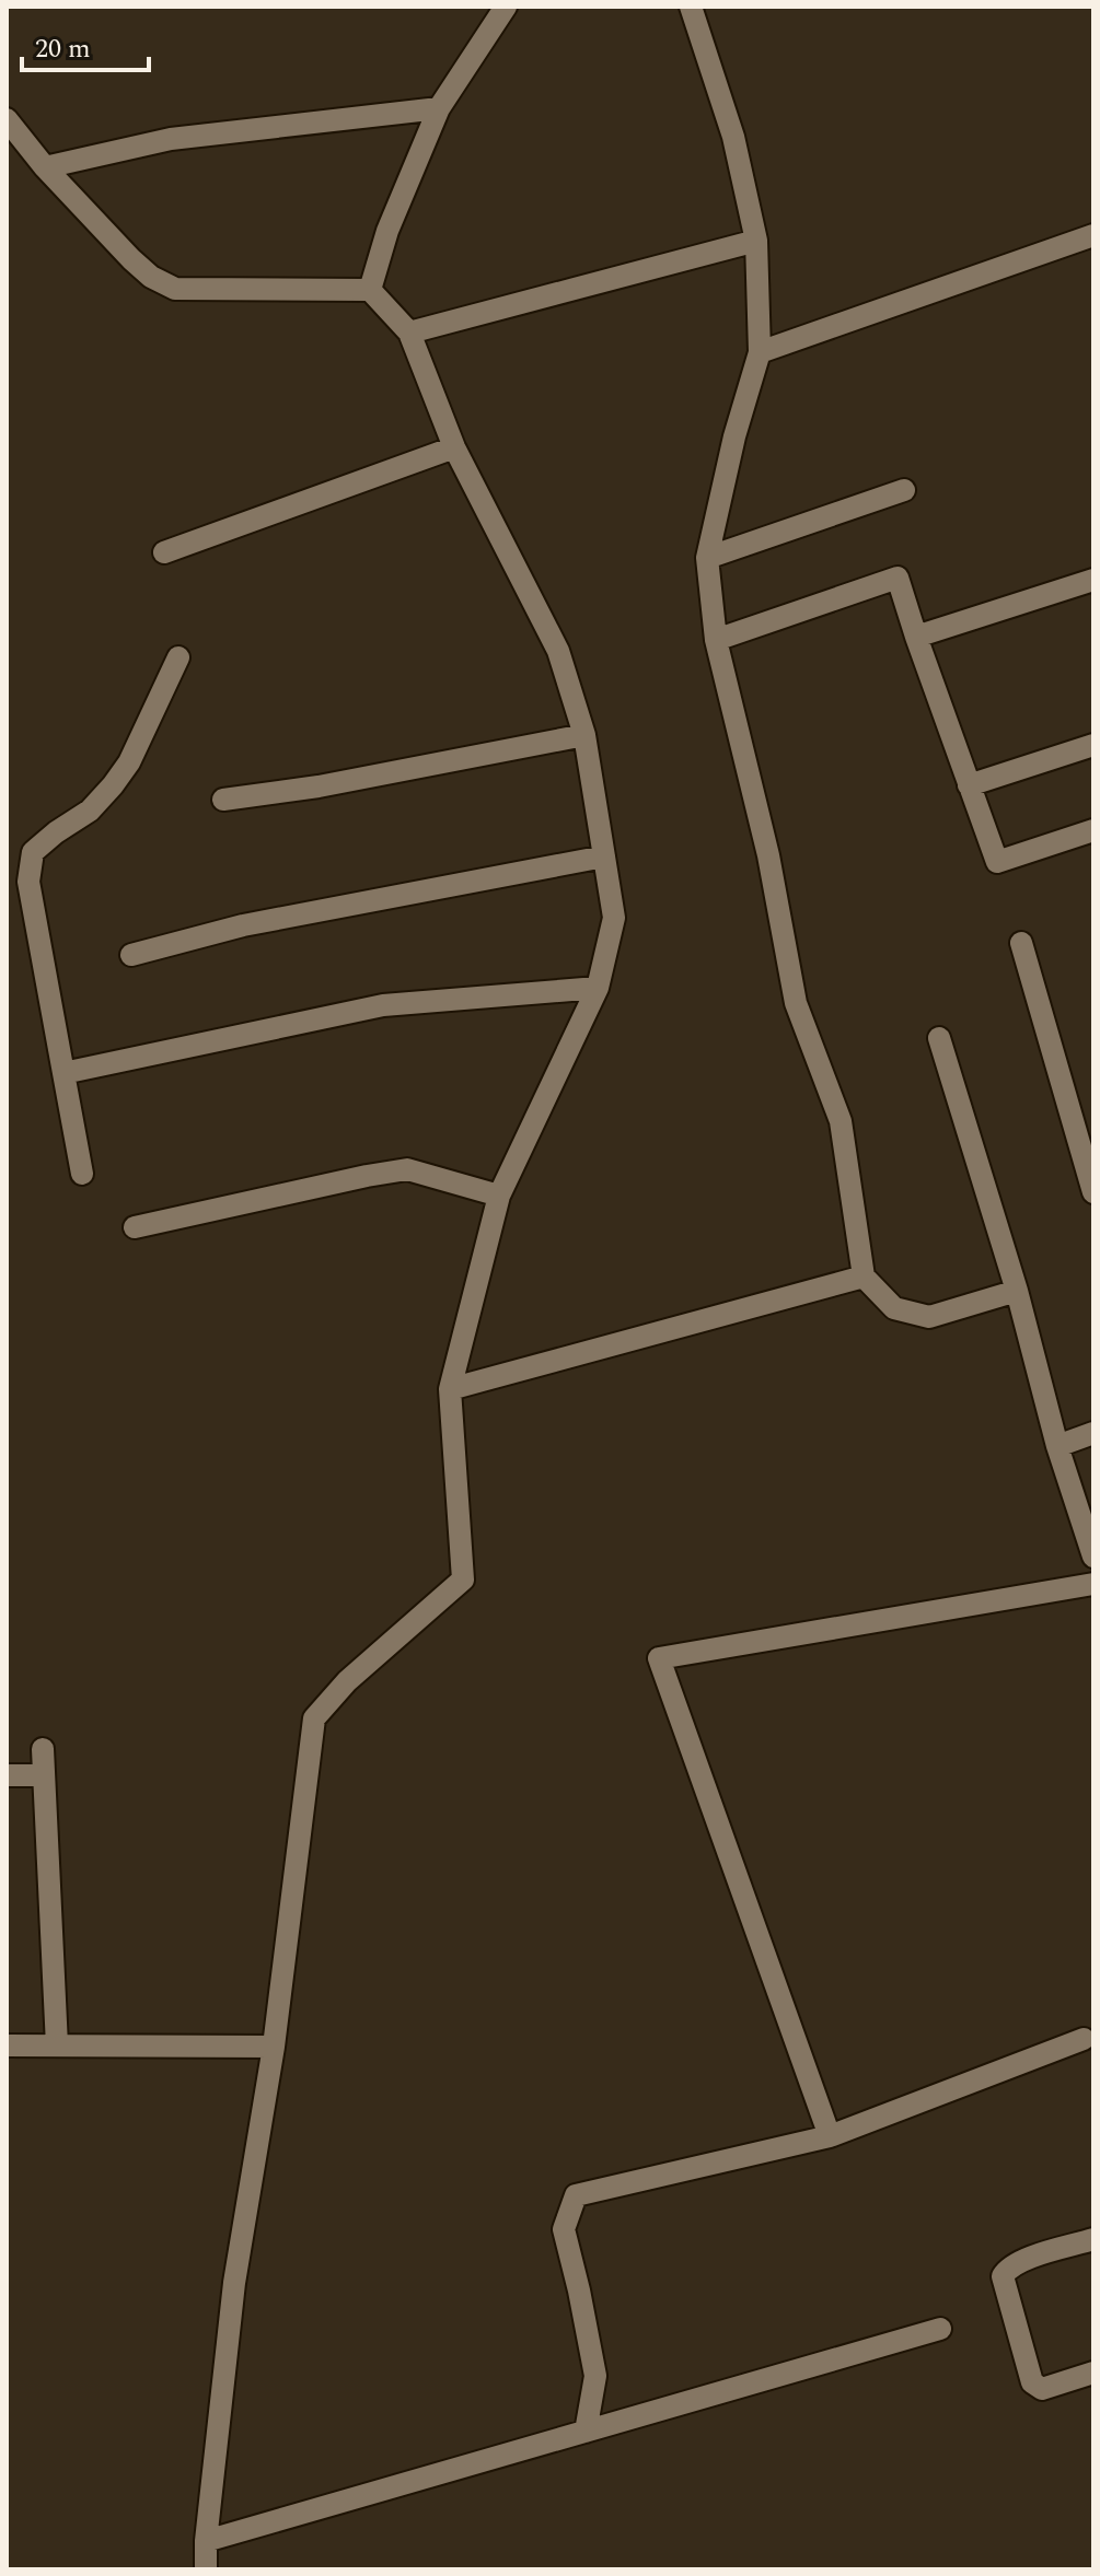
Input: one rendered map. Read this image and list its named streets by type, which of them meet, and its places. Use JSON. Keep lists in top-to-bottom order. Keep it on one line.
{"scale_bar":"20 m"}
